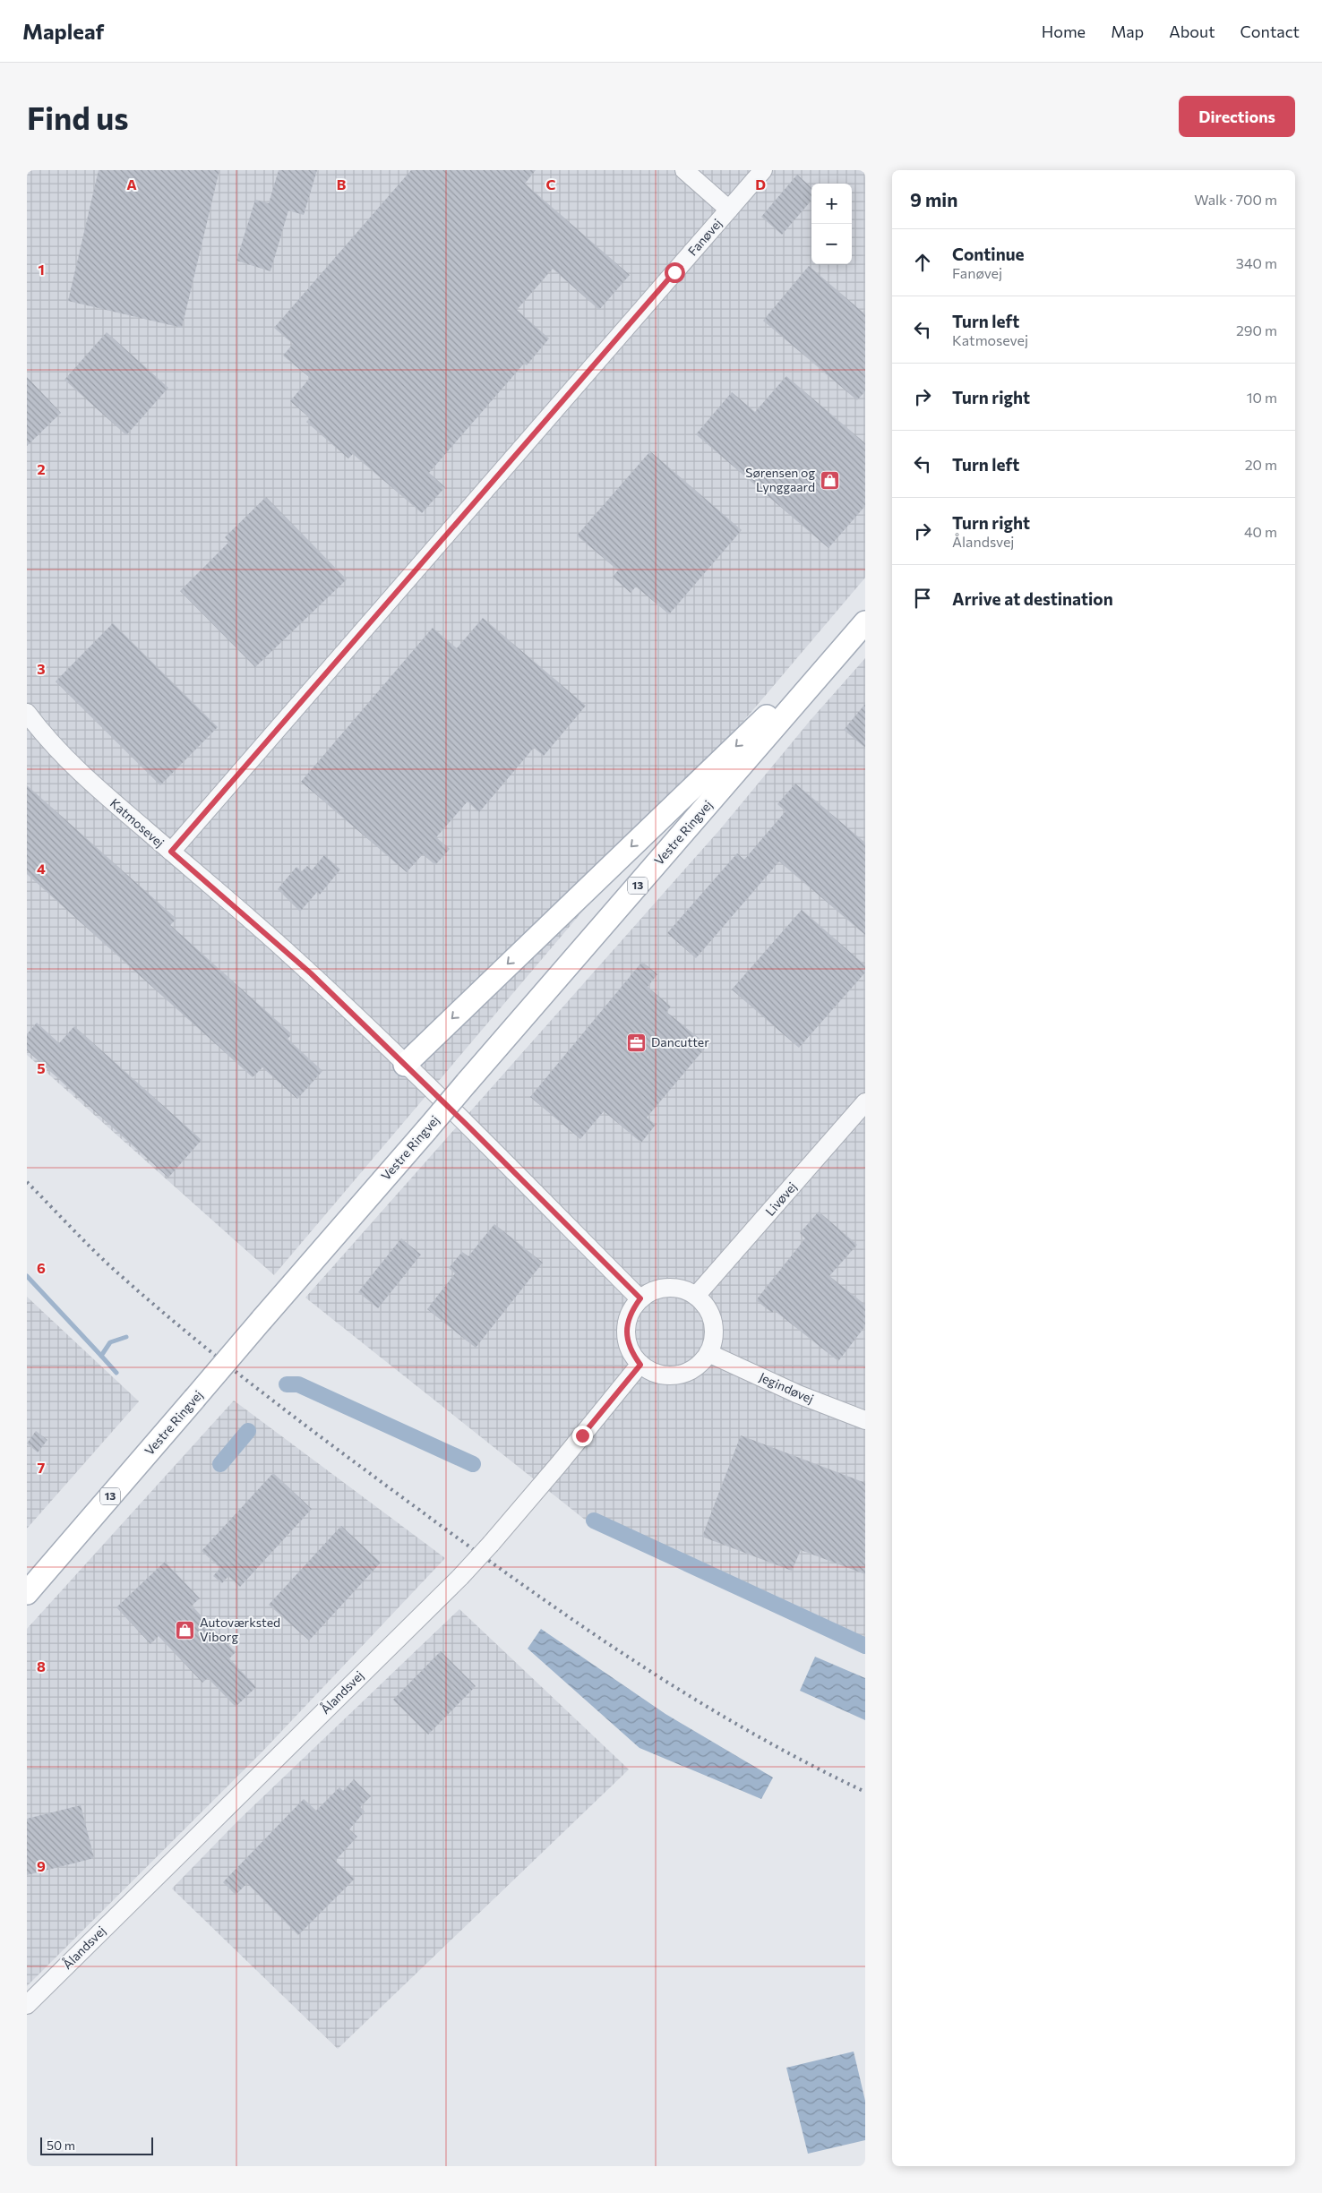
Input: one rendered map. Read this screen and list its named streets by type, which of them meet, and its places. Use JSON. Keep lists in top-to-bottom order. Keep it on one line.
{"streets":{"main road":["Vestre Ringvej","13"],"street":["Fanøvej","Katmosevej","Livøvej","Jegindøvej","Ålandsvej"]},"crossings":[["Fanøvej","Katmosevej"],["Katmosevej","Livøvej"],["Katmosevej","Jegindøvej"],["Katmosevej","Ålandsvej"],["Livøvej","Jegindøvej"],["Livøvej","Ålandsvej"],["Jegindøvej","Ålandsvej"]],"places":{"shop":["Sørensen og Lynggaard","Autoværksted Viborg"],"office":["Dancutter"]},"scale_bar":"50 m","page":{"header":"Mapleaf","nav":["Home","Map","About","Contact"],"buttons":"Directions","title":"Find us","heading":["9 min","Walk · 700 m"],"map_buttons":["+","−"],"list":[["Continue","Fanøvej","340 m"],["Turn left","Katmosevej","290 m"],["Turn right","10 m"],["Turn left","20 m"],["Turn right","Ålandsvej","40 m"],"Arrive at destination"],"scale":"50 m"},"grid":{"columns":["A","B","C","D"],"rows":["1","2","3","4","5","6","7","8","9"]}}
